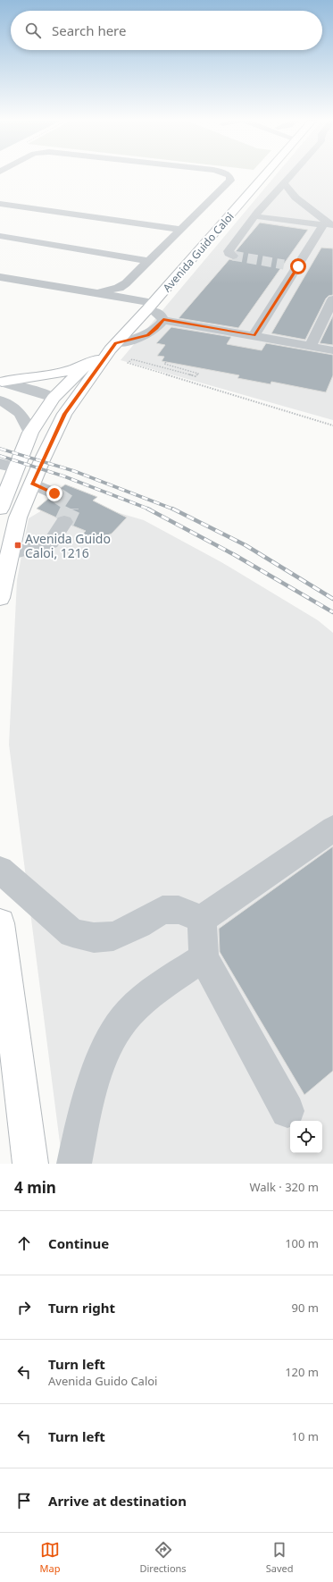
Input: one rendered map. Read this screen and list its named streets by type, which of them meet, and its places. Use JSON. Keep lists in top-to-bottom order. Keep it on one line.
{"streets":{"main road":["Avenida Guido Caloi"]},"places":{"transit":["Avenida Guido Caloi, 1216"]},"page":{"search":"Search here","heading":["4 min","Walk · 320 m"],"list":[["Continue","100 m"],["Turn right","90 m"],["Turn left","Avenida Guido Caloi","120 m"],["Turn left","10 m"],"Arrive at destination"],"nav":["Map","Directions","Saved"]}}
